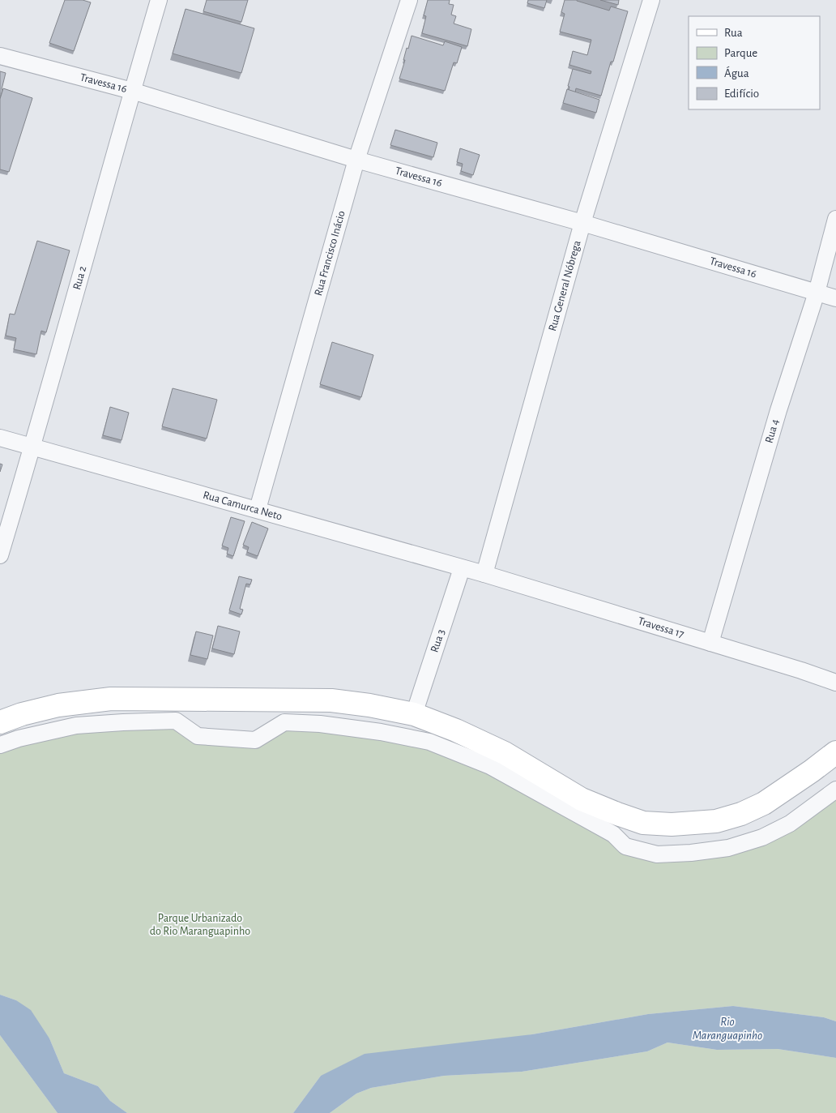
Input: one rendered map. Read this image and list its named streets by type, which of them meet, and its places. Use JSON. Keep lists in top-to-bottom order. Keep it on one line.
{"streets":{"street":["Travessa 16","Rua Francisco Inácio","Rua 2","Rua General Nóbrega","Rua 4","Rua Camurca Neto","Travessa 17","Rua 3"]},"crossings":[["Travessa 16","Rua Francisco Inácio"],["Travessa 16","Rua 2"],["Travessa 16","Rua General Nóbrega"],["Travessa 16","Rua 4"],["Rua Francisco Inácio","Rua Camurca Neto"],["Rua 2","Rua Camurca Neto"],["Rua General Nóbrega","Rua Camurca Neto"],["Rua General Nóbrega","Travessa 17"],["Rua 4","Travessa 17"],["Rua Camurca Neto","Travessa 17"],["Rua Camurca Neto","Rua 3"]],"water":["Rio Maranguapinho"],"parks":["Parque Urbanizado do Rio Maranguapinho"],"legend":["Rua","Parque","Água","Edifício"]}
